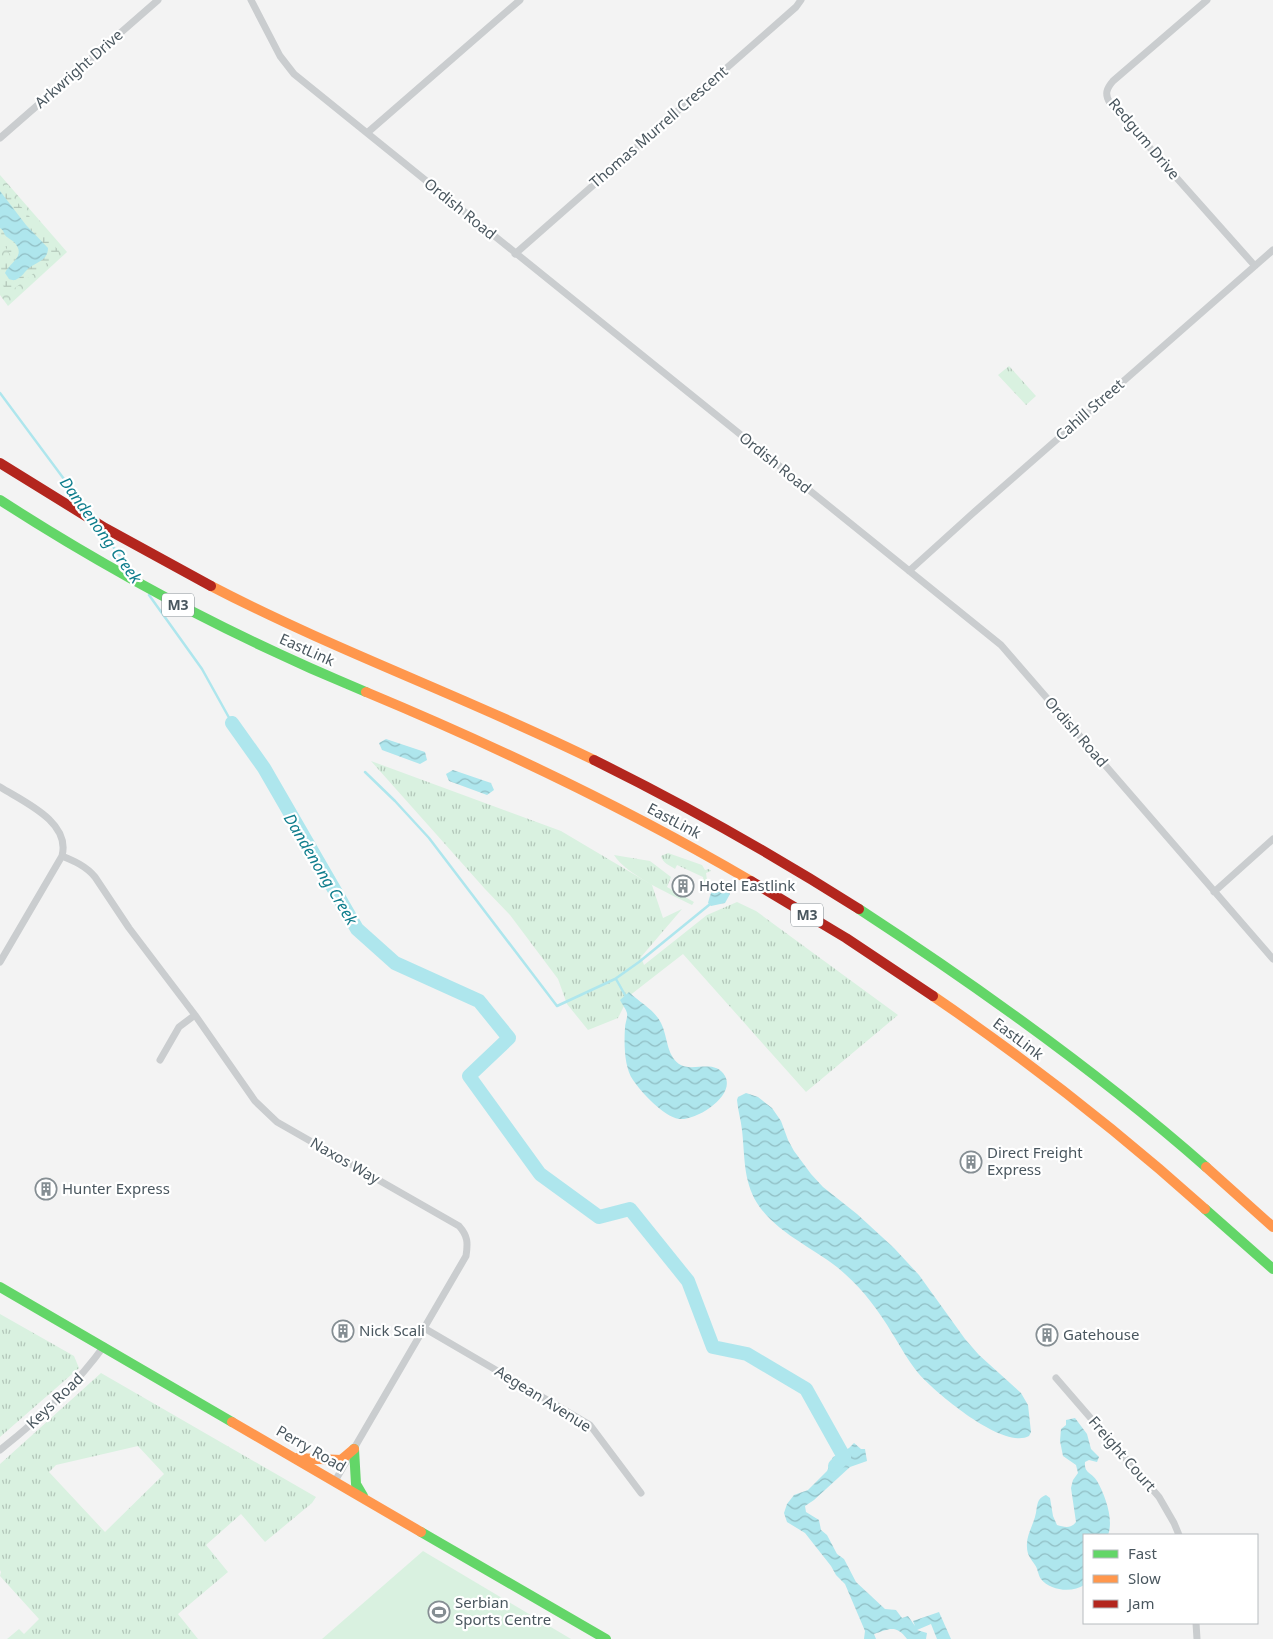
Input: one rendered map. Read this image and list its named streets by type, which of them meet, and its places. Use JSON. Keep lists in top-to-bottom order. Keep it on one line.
{"streets":{"main road":["M3","EastLink","Perry Road"],"street":["Arkwright Drive","Thomas Murrell Crescent","Redgum Drive","Ordish Road","Cahill Street","Naxos Way","Aegean Avenue","Keys Road","Freight Court"]},"crossings":[["Thomas Murrell Crescent","Ordish Road"],["Redgum Drive","Cahill Street"],["Ordish Road","Cahill Street"],["Naxos Way","Aegean Avenue"],["Naxos Way","Perry Road"],["Keys Road","Perry Road"]],"water":["Dandenong Creek"],"places":{"building":["Hotel Eastlink","Direct Freight Express","Hunter Express","Nick Scali","Gatehouse"],"sports":["Serbian Sports Centre"]},"legend":["Fast","Slow","Jam"]}
